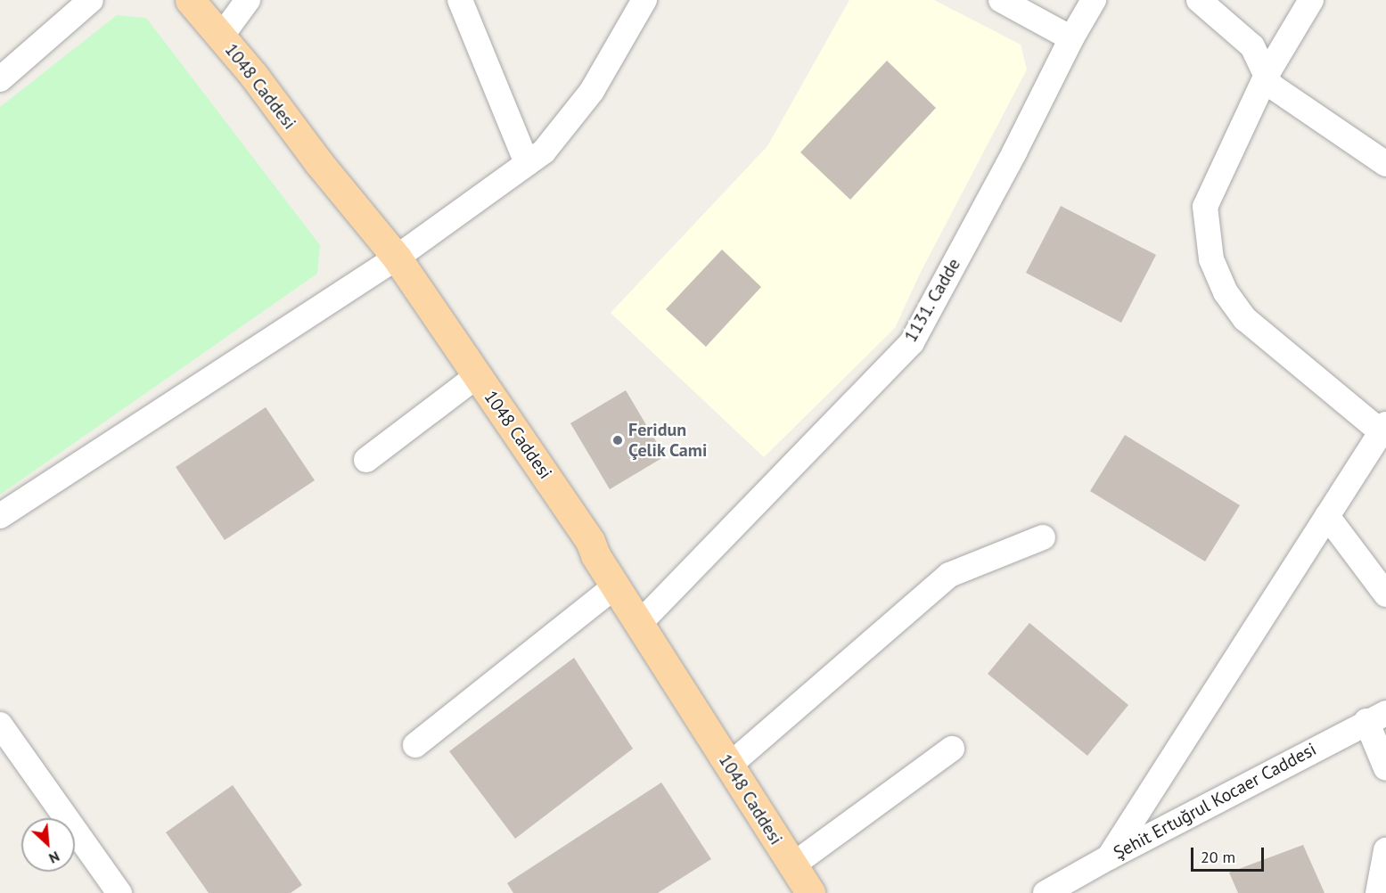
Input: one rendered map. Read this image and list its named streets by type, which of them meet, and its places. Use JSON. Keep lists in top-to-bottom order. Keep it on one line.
{"streets":{"main road":["1048 Caddesi"],"street":["1131. Cadde","Şehit Ertuğrul Kocaer Caddesi"]},"crossings":[["1048 Caddesi","1131. Cadde"]],"places":["Feridun Çelik Cami"],"scale_bar":"20 m","north":"bottom right"}
